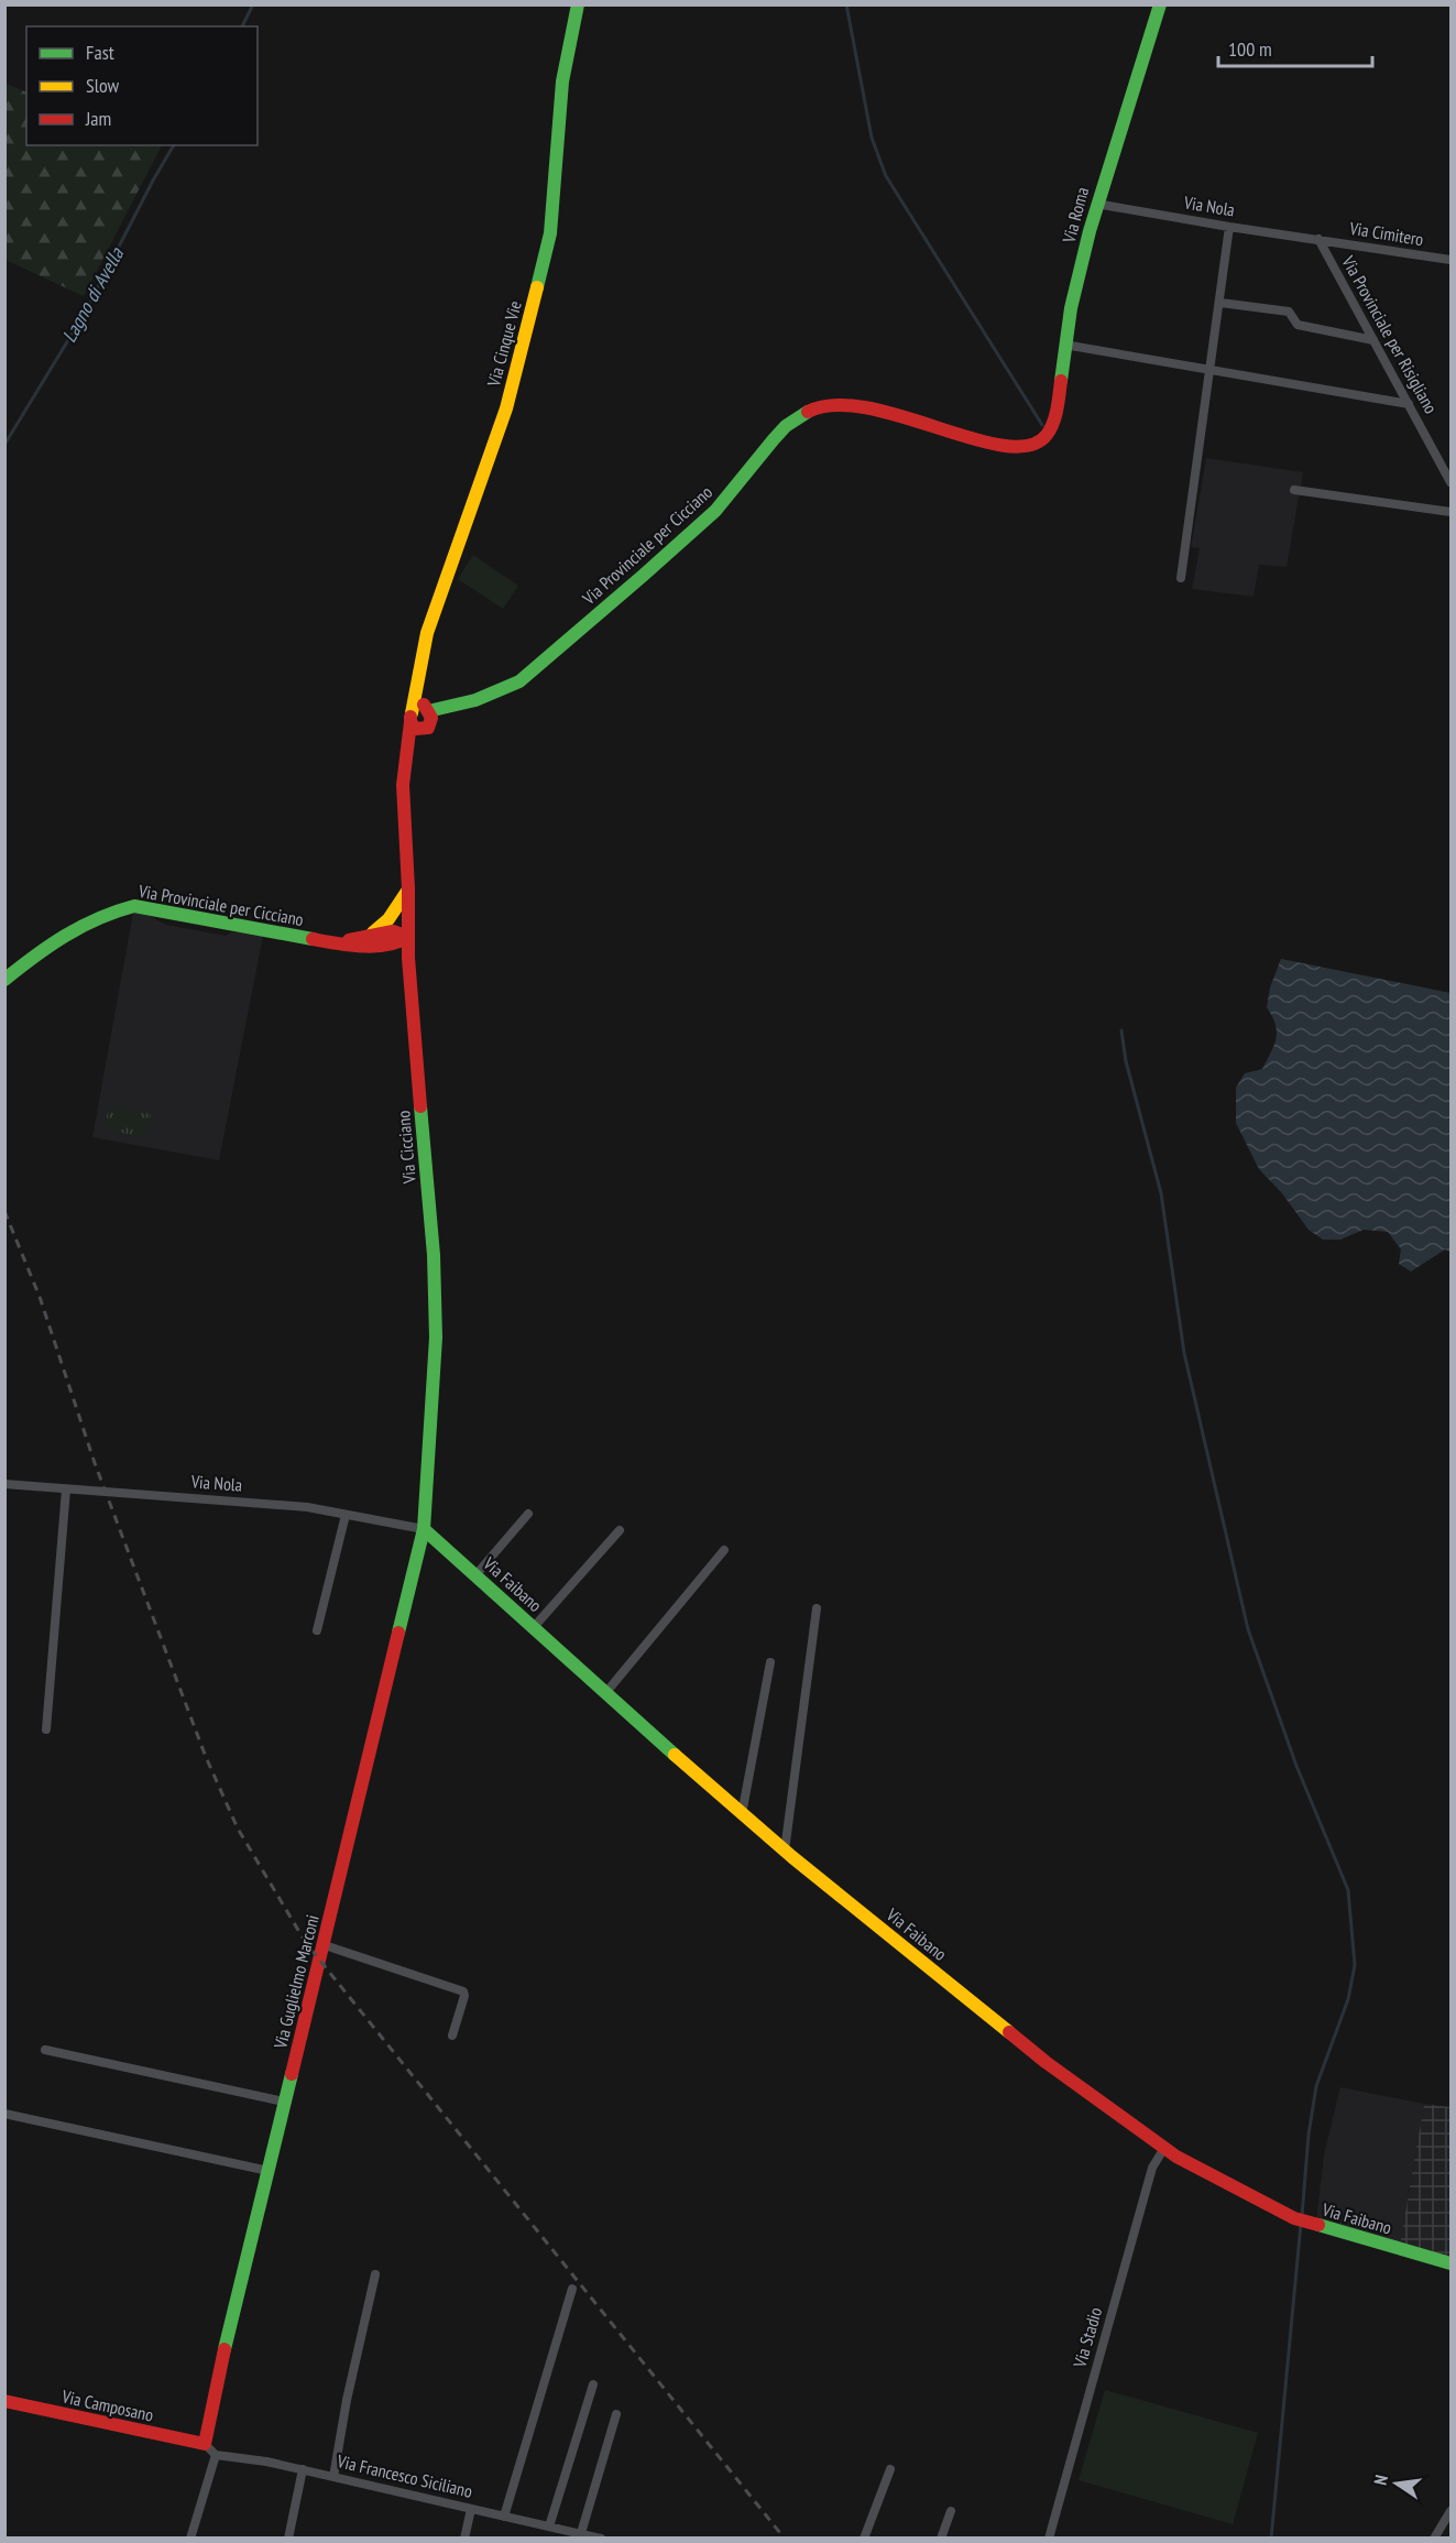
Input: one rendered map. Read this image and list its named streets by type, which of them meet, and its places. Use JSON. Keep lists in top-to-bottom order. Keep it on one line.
{"streets":{"street":["Via Nola","Via Roma","Via Cimitero","Via Provinciale per Risigliano","Via Cinque Vie","Via Provinciale per Cicciano","Via Cicciano","Via Faibano","Via Guglielmo Marconi","Via Stadio","Via Camposano","Via Francesco Siciliano"]},"crossings":[["Via Nola","Via Roma"],["Via Nola","Via Cimitero"],["Via Nola","Via Provinciale per Risigliano"],["Via Nola","Via Cicciano"],["Via Nola","Via Faibano"],["Via Nola","Via Guglielmo Marconi"],["Via Roma","Via Provinciale per Cicciano"],["Via Cimitero","Via Provinciale per Risigliano"],["Via Cinque Vie","Via Provinciale per Cicciano"],["Via Cinque Vie","Via Cicciano"],["Via Provinciale per Cicciano","Via Cicciano"],["Via Cicciano","Via Faibano"],["Via Cicciano","Via Guglielmo Marconi"],["Via Faibano","Via Guglielmo Marconi"],["Via Faibano","Via Stadio"],["Via Guglielmo Marconi","Via Camposano"]],"water":["Lagno di Avella"],"legend":["Fast","Slow","Jam"],"scale_bar":"100 m","north":"left"}
